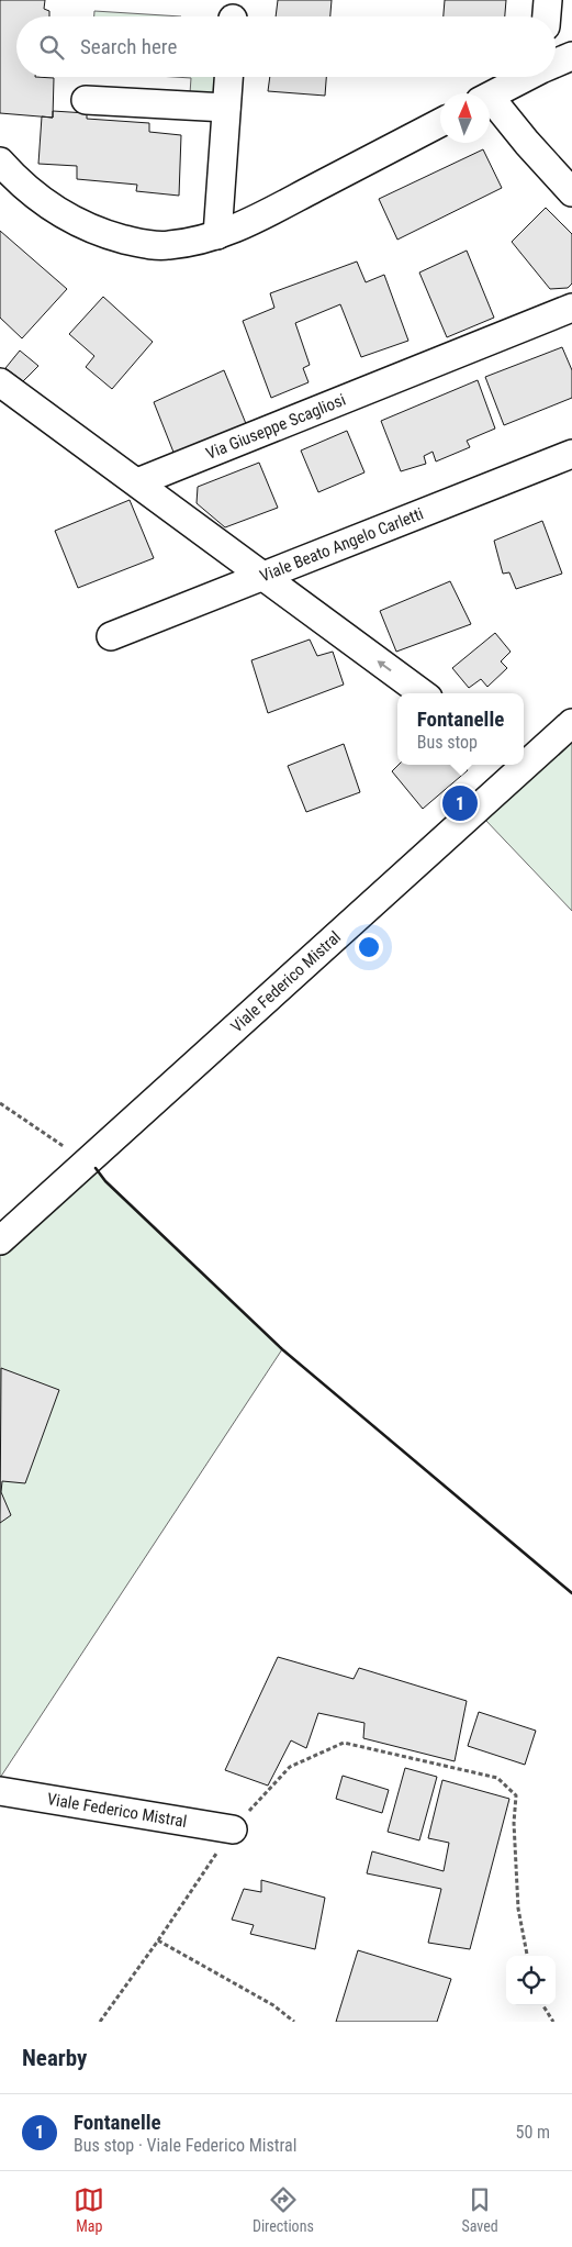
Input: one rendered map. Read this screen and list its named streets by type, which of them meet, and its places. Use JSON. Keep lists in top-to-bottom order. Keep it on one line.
{"streets":{"street":["Via Giuseppe Scagliosi","Viale Beato Angelo Carletti","Viale Federico Mistral"]},"north":"top","page":{"search":"Search here","popup":["Fontanelle","Bus stop"],"pins":"1","heading":"Nearby","list":[{"mark":"1","name":"Fontanelle","note":"Bus stop · Viale Federico Mistral","value":"50 m"}],"nav":["Map","Directions","Saved"]}}
